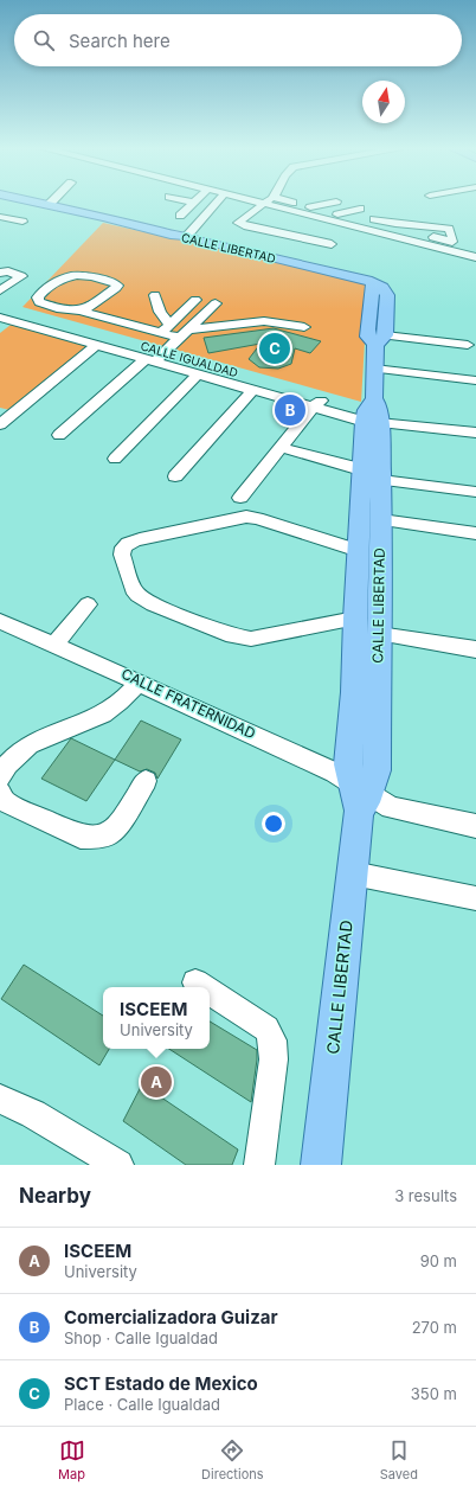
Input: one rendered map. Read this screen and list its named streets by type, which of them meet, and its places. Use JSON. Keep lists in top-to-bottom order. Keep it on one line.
{"streets":{"main road":["CALLE LIBERTAD"],"street":["CALLE IGUALDAD","CALLE FRATERNIDAD"]},"crossings":[["CALLE LIBERTAD","CALLE IGUALDAD"],["CALLE LIBERTAD","CALLE FRATERNIDAD"]],"north":"top","page":{"search":"Search here","pins":["C","B","A"],"popup":["ISCEEM","University"],"heading":["Nearby","3 results"],"list":[{"mark":"A","name":"ISCEEM","note":"University","value":"90 m"},{"mark":"B","name":"Comercializadora Guizar","note":"Shop · Calle Igualdad","value":"270 m"},{"mark":"C","name":"SCT Estado de Mexico","note":"Place · Calle Igualdad","value":"350 m"}],"nav":["Map","Directions","Saved"]}}
